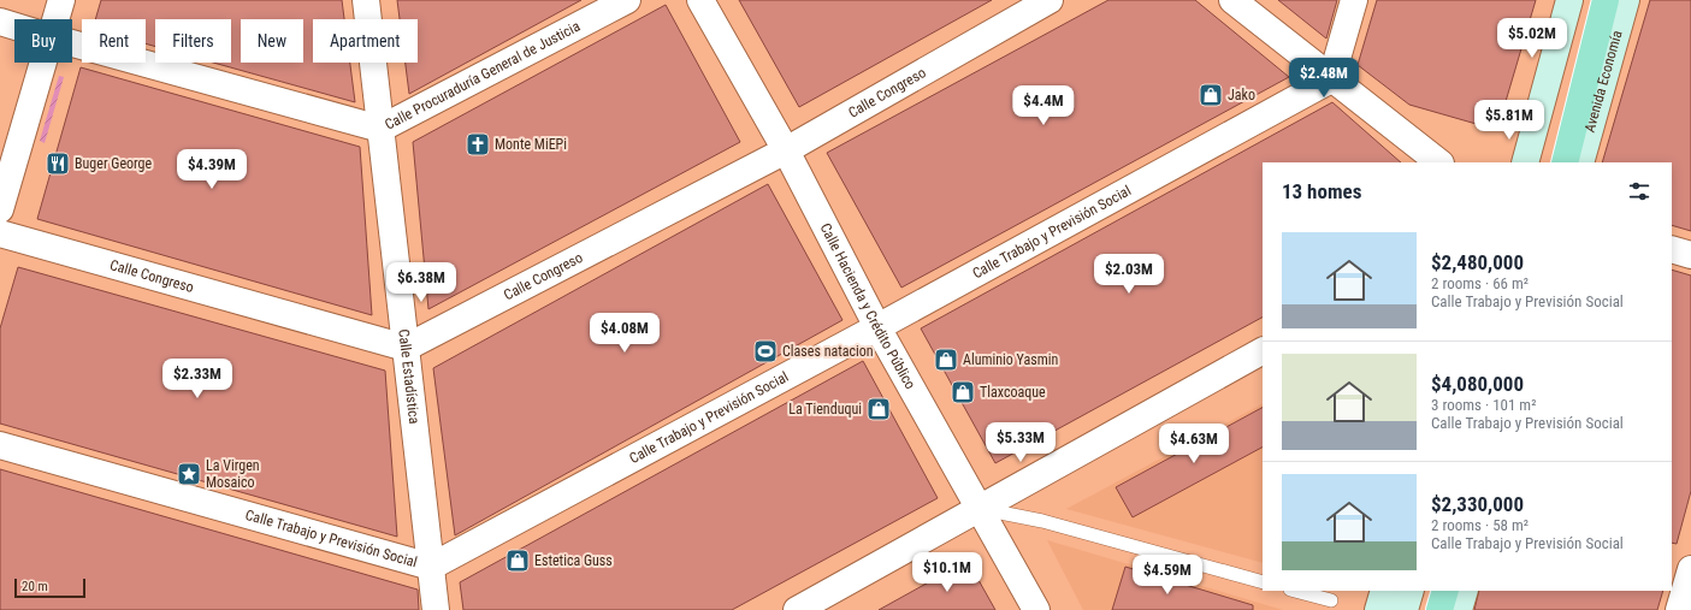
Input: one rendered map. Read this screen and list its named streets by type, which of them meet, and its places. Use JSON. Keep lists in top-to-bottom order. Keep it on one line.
{"streets":{"main road":["Avenida Economía"],"street":["Calle Procuraduría General de Justicia","Calle Congreso","Calle Trabajo y Previsión Social","Calle Hacienda y Crédito Público","Calle Estadística"]},"crossings":[["Calle Procuraduría General de Justicia","Calle Estadística"],["Calle Congreso","Calle Hacienda y Crédito Público"],["Calle Congreso","Calle Estadística"],["Calle Trabajo y Previsión Social","Calle Hacienda y Crédito Público"],["Calle Trabajo y Previsión Social","Calle Estadística"]],"places":{"shop":["Jako","Aluminio Yasmin","Tlaxcoaque","La Tienduqui","Estetica Guss"],"church":["Monte MiEPi"],"restaurant":["Buger George"],"sports":["Clases natacion"],"place":["La Virgen Mosaico"]},"scale_bar":"20 m","page":{"price":["$5.02M","$2.48M","$4.4M","$5.81M","$4.39M","$2.03M","$6.38M","$4.08M","$2.33M","$5.33M","$4.63M","$10.1M","$4.59M"],"chip":["Buy","Rent","Filters","New","Apartment"],"heading":"13 homes","list":[{"name":"$2,480,000","note":"2 rooms · 66 m² · Calle Trabajo y Previsión Social"},{"name":"$4,080,000","note":"3 rooms · 101 m² · Calle Trabajo y Previsión Social"},{"name":"$2,330,000","note":"2 rooms · 58 m² · Calle Trabajo y Previsión Social"}],"scale":"20 m"}}
